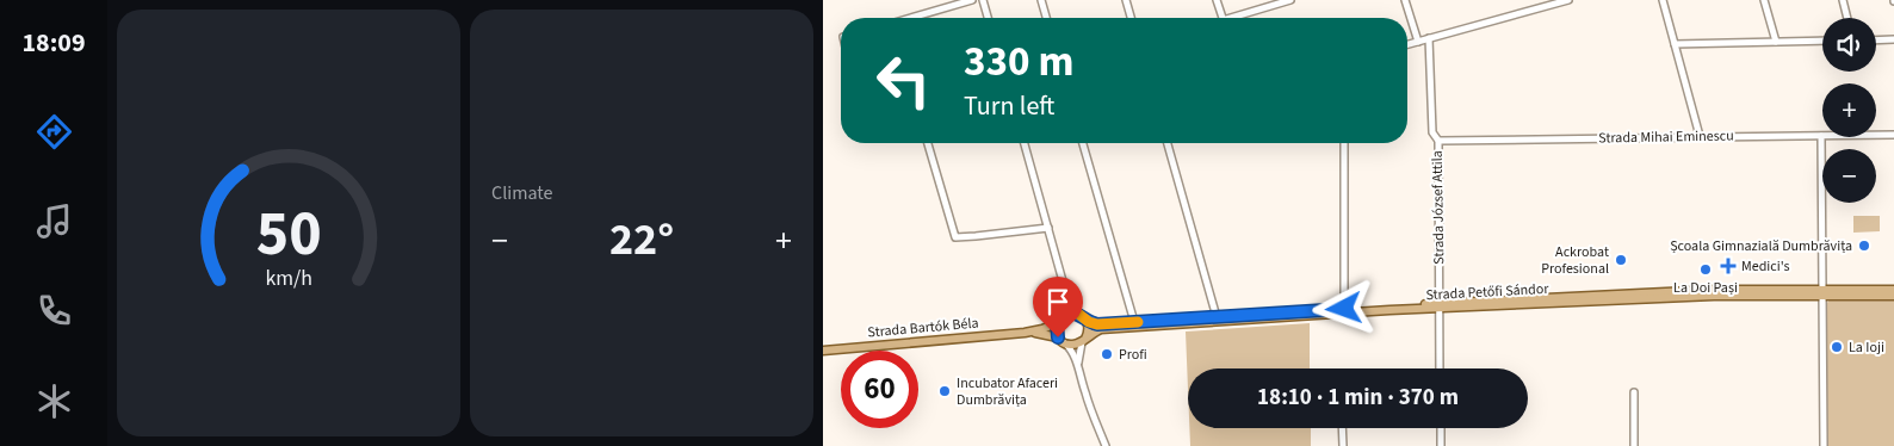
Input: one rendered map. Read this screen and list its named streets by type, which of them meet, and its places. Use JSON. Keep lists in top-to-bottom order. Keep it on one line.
{"streets":{"main road":["Strada Petőfi Sándor","Strada Bartók Béla"],"street":["Strada Mihai Eminescu","Strada József Attila"]},"crossings":[["Strada Mihai Eminescu","Strada József Attila"],["Strada József Attila","Strada Petőfi Sándor"],["Strada Petőfi Sándor","Strada Bartók Béla"]],"places":{"other":["Școala Gimnazială Dumbrăvița","Ackrobat Profesional","La Doi Pași","La Ioji","Profi","Incubator Afaceri Dumbrăvița"],"health":["Medici's"]},"page":{"tabs":"18:09","tile":"Climate","map_buttons":["+","−"],"turn":["330 m","Turn left"],"heat":["−","22°","+"],"limit":"60","trip":"18:10 · 1 min · 370 m","gauge":["50","km/h"]}}
